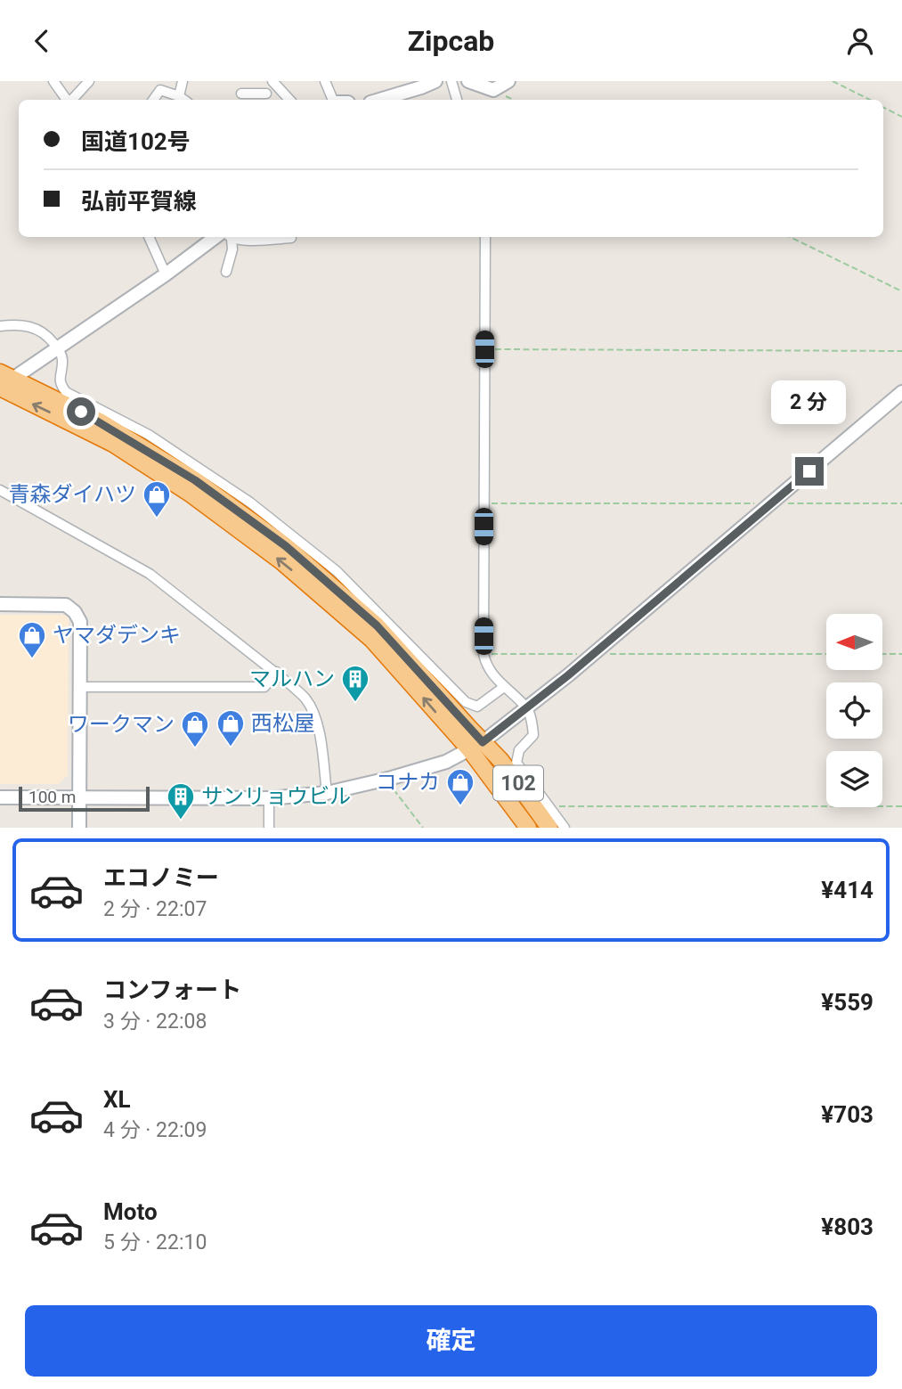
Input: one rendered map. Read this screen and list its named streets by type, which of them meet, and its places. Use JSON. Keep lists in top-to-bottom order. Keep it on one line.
{"streets":{"highway":["102"]},"places":{"shop":["青森ダイハツ","ヤマダデンキ","西松屋","ワークマン","コナカ"],"building":["マルハン","サンリョウビル"]},"scale_bar":"100 m","north":"left","page":{"header":"Zipcab","banner":["国道102号","弘前平賀線"],"bubble":"2 分","scale":"100 m","list":[{"name":"エコノミー","note":"2 分 · 22:07","value":"¥414"},{"name":"コンフォート","note":"3 分 · 22:08","value":"¥559"},{"name":"XL","note":"4 分 · 22:09","value":"¥703"},{"name":"Moto","note":"5 分 · 22:10","value":"¥803"}],"buttons":"確定"}}
